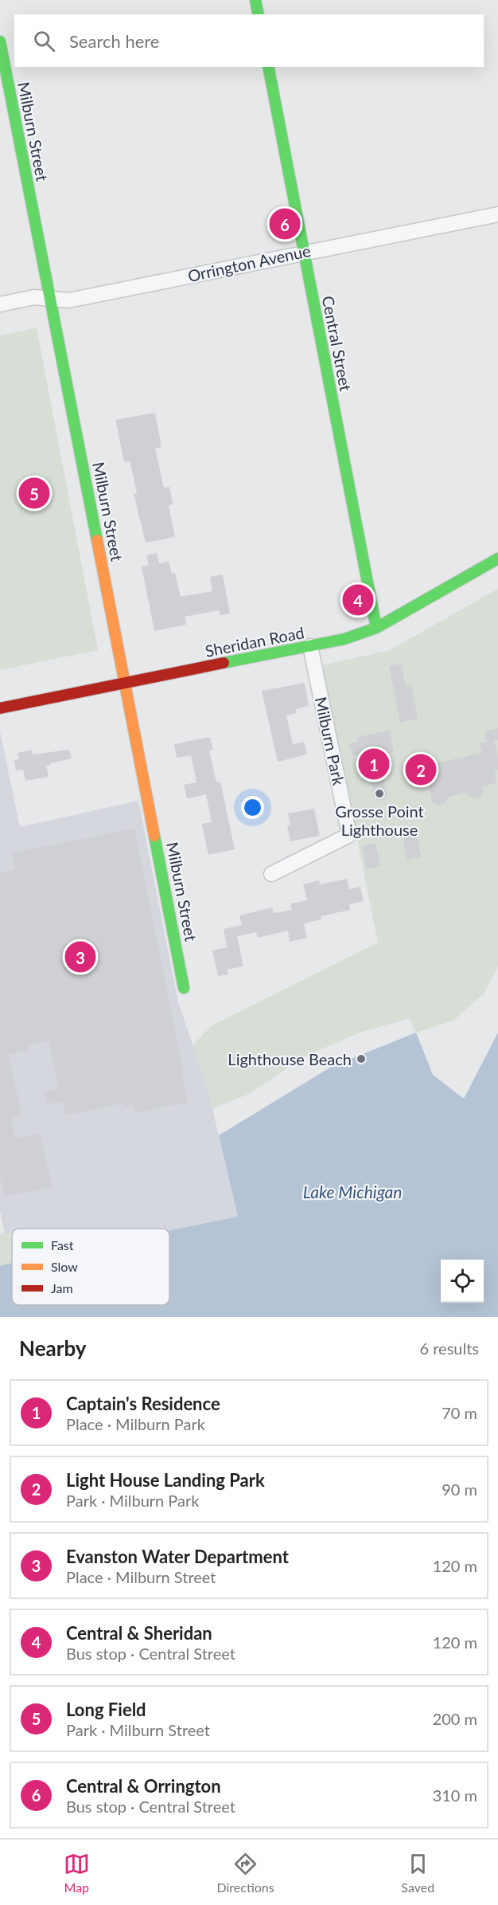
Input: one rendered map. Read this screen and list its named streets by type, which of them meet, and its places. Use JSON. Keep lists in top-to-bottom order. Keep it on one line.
{"streets":{"street":["Milburn Street","Orrington Avenue","Central Street","Sheridan Road","Milburn Park"]},"crossings":[["Milburn Street","Orrington Avenue"],["Milburn Street","Sheridan Road"],["Orrington Avenue","Central Street"],["Central Street","Sheridan Road"],["Sheridan Road","Milburn Park"]],"water":["Lake Michigan"],"places":["Grosse Point Lighthouse","Lighthouse Beach"],"legend":["Fast","Slow","Jam"],"page":{"search":"Search here","pins":["6","5","4","1","2","3"],"heading":["Nearby","6 results"],"list":[{"mark":"1","name":"Captain's Residence","note":"Place · Milburn Park","value":"70 m"},{"mark":"2","name":"Light House Landing Park","note":"Park · Milburn Park","value":"90 m"},{"mark":"3","name":"Evanston Water Department","note":"Place · Milburn Street","value":"120 m"},{"mark":"4","name":"Central & Sheridan","note":"Bus stop · Central Street","value":"120 m"},{"mark":"5","name":"Long Field","note":"Park · Milburn Street","value":"200 m"},{"mark":"6","name":"Central & Orrington","note":"Bus stop · Central Street","value":"310 m"}],"nav":["Map","Directions","Saved"]}}
